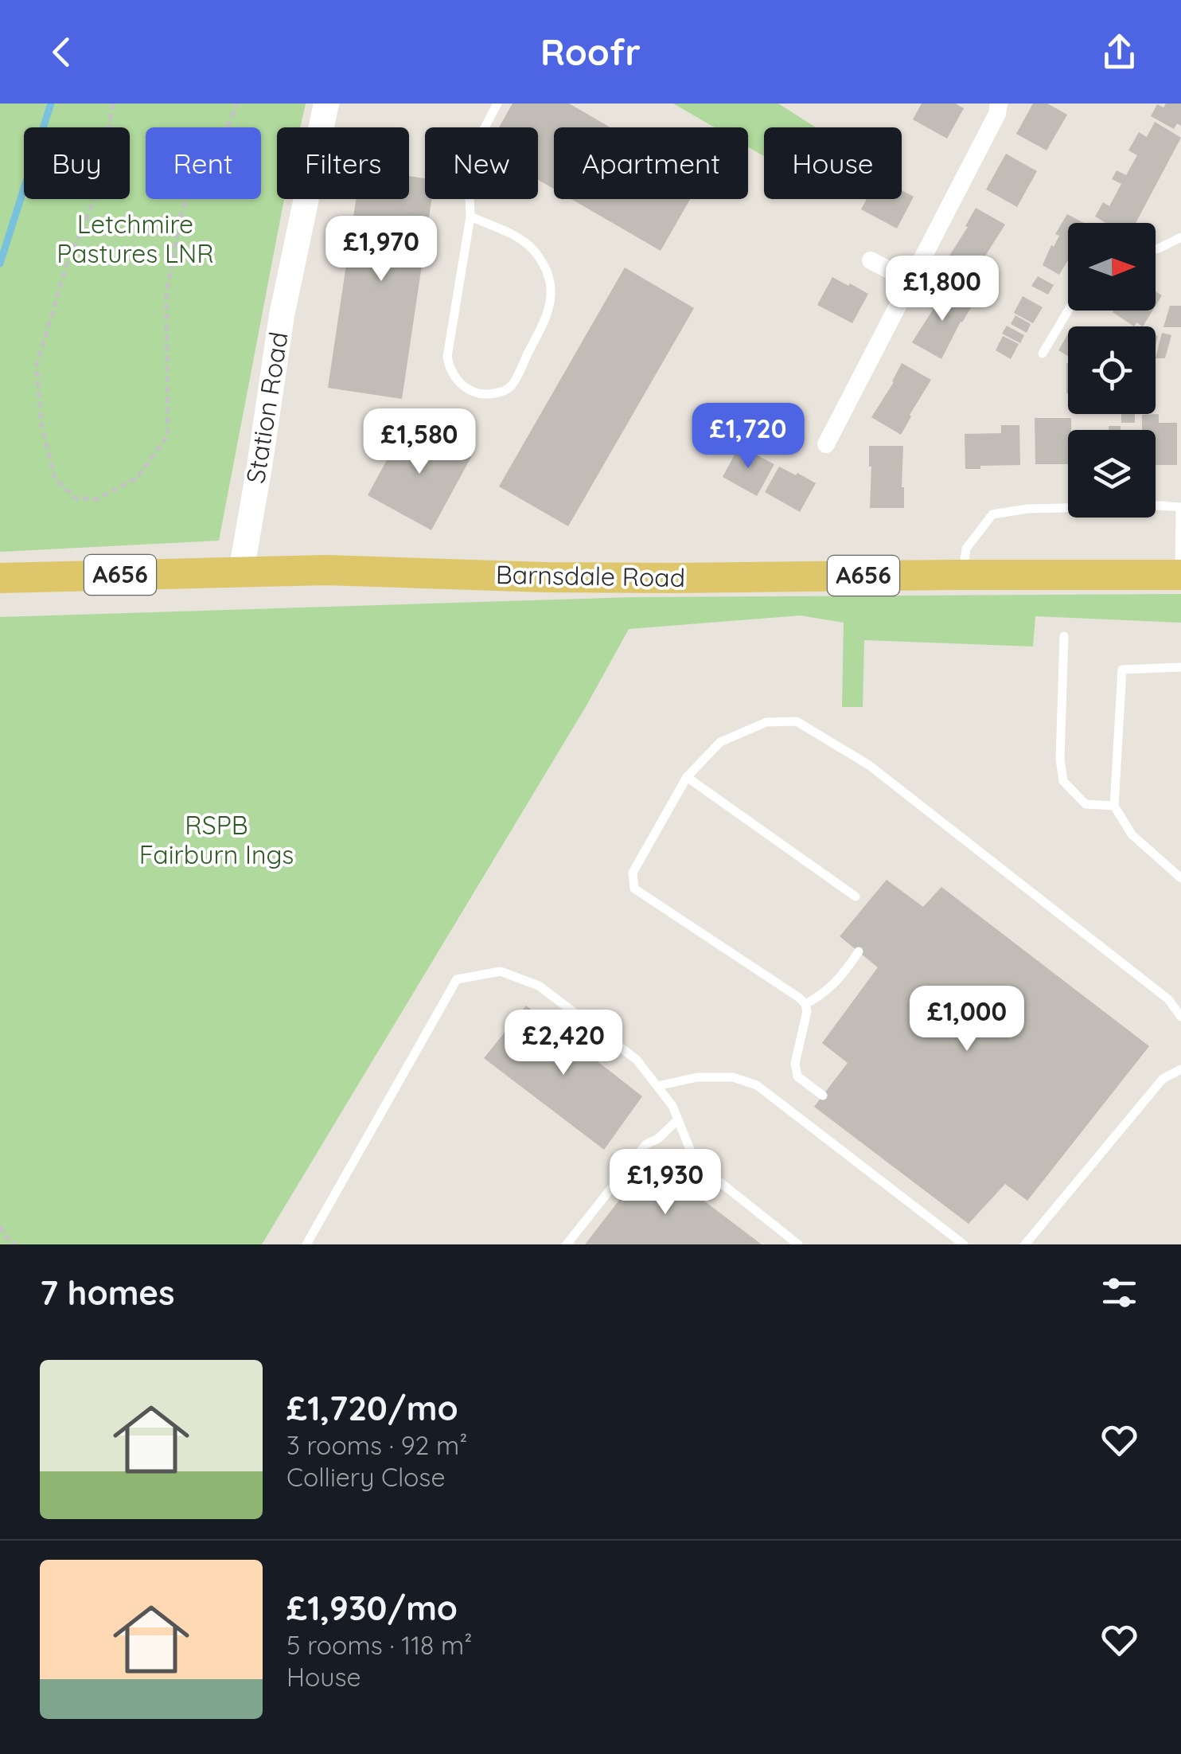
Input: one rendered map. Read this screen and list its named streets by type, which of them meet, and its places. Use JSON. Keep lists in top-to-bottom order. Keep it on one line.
{"streets":{"main road":["A656","Barnsdale Road"],"street":["Station Road"]},"crossings":[["Station Road","Barnsdale Road"]],"parks":["Letchmire Pastures LNR","RSPB Fairburn Ings"],"north":"right","page":{"header":"Roofr","chip":["Buy","Rent","Filters","New","Apartment","House"],"price":["£1,970","£1,800","£1,720","£1,580","£1,000","£2,420","£1,930"],"heading":"7 homes","list":[{"name":"£1,720/mo","note":"3 rooms · 92 m² · Colliery Close"},{"name":"£1,930/mo","note":"5 rooms · 118 m² · House"}]}}
